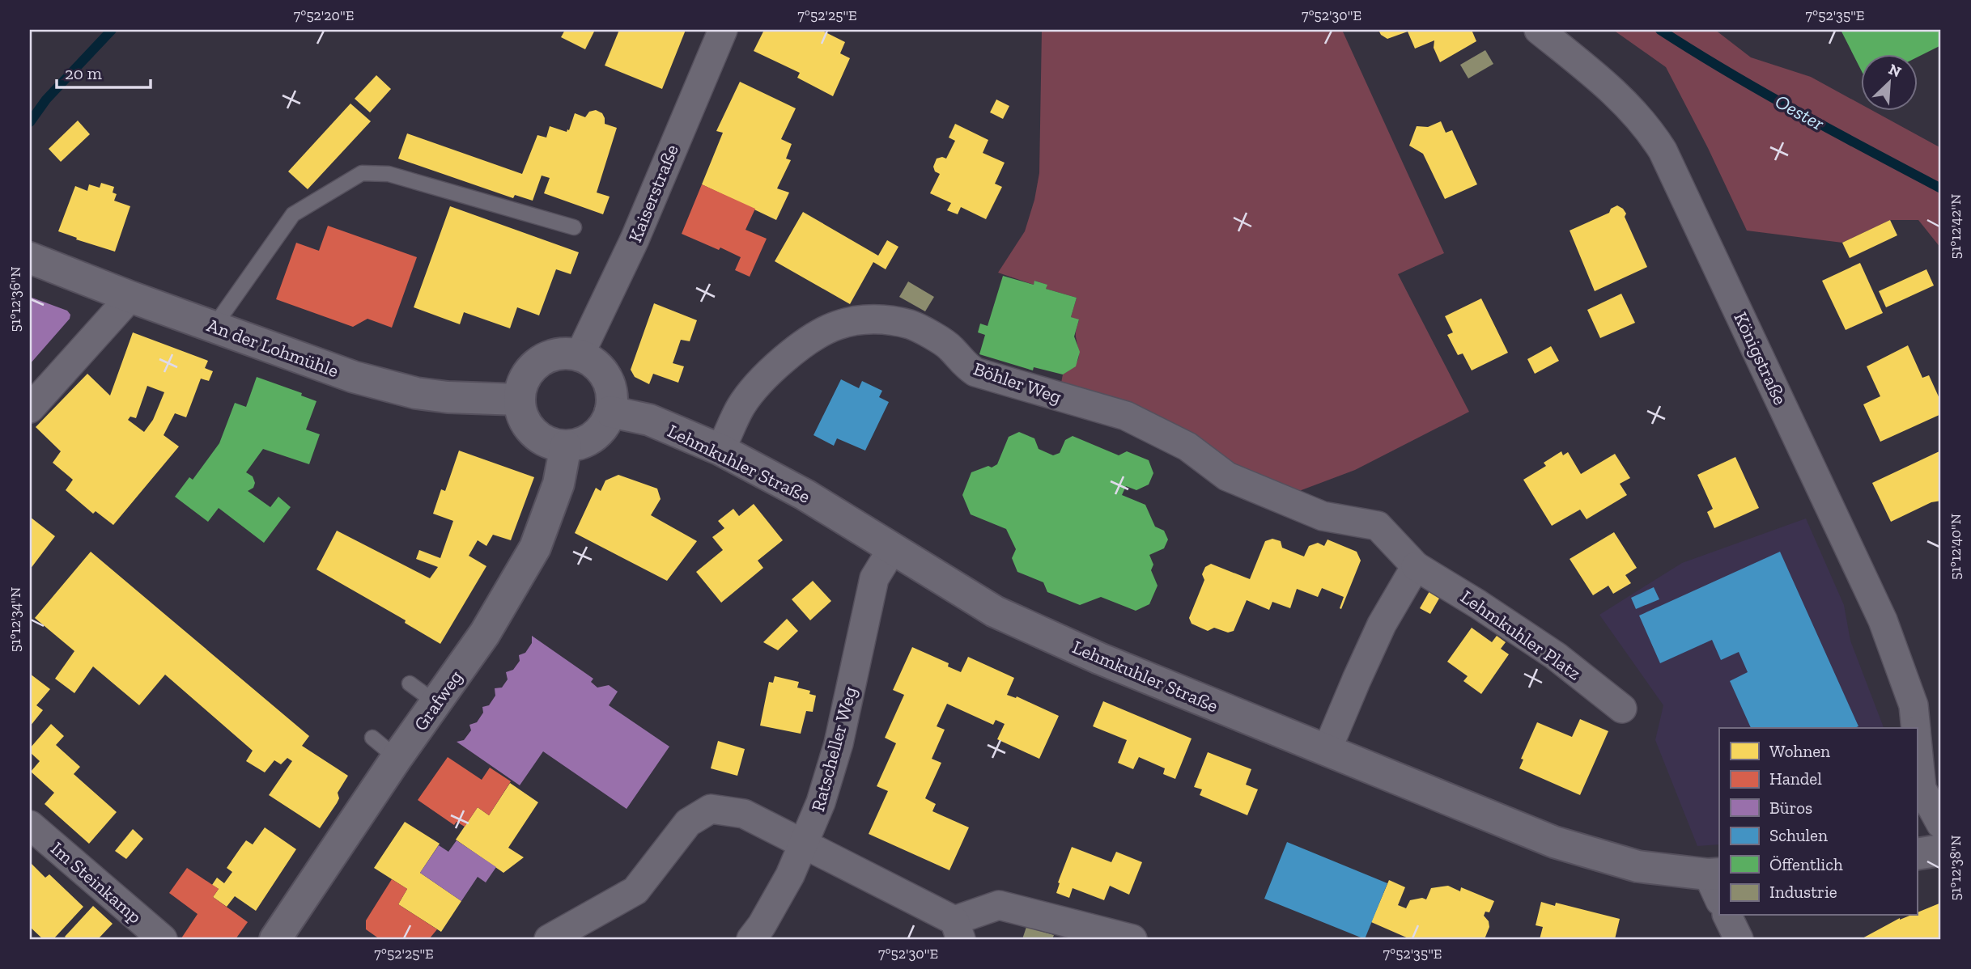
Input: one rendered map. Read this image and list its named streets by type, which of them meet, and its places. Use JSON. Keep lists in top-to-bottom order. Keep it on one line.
{"streets":{"main road":["An der Lohmühle","Lehmkuhler Straße","Grafweg"],"street":["Kaiserstraße","Königstraße","Böhler Weg","Lehmkuhler Platz","Ratscheller Weg","Im Steinkamp"]},"crossings":[["Kaiserstraße","An der Lohmühle"],["Kaiserstraße","Lehmkuhler Straße"],["Kaiserstraße","Grafweg"],["An der Lohmühle","Lehmkuhler Straße"],["An der Lohmühle","Grafweg"],["Böhler Weg","Lehmkuhler Straße"],["Böhler Weg","Lehmkuhler Platz"],["Lehmkuhler Straße","Grafweg"],["Lehmkuhler Straße","Ratscheller Weg"]],"water":["Oester"],"legend":["Wohnen","Handel","Büros","Schulen","Öffentlich","Industrie"],"scale_bar":"20 m","north":"top right","coordinates":["7°52'20\"E","7°52'25\"E","7°52'30\"E","7°52'35\"E","51°12'42\"N","51°12'36\"N","51°12'40\"N","51°12'34\"N","51°12'38\"N"]}
